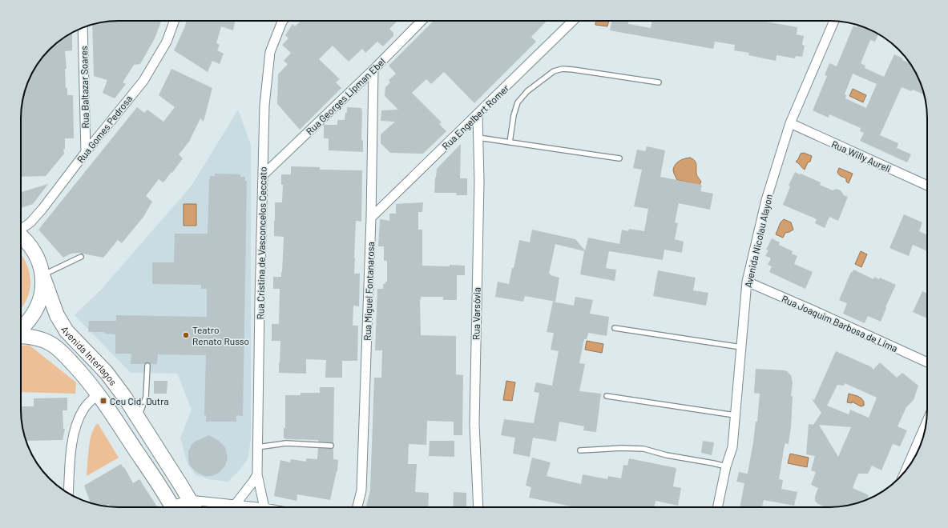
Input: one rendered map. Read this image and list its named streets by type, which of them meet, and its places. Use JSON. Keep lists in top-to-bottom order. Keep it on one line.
{"streets":{"main road":["Avenida Interlagos"],"street":["Rua Baltazar Soares","Rua Georges Lipman Ebel","Rua Engelbert Romer","Rua Gomes Pedrosa","Rua Willy Aureli","Avenida Nicolau Alayon","Rua Cristina de Vasconcelos Ceccato","Rua Miguel Fontanarosa","Rua Varsóvia","Rua Joaquim Barbosa de Lima"]},"crossings":[["Rua Baltazar Soares","Rua Gomes Pedrosa"],["Rua Georges Lipman Ebel","Rua Cristina de Vasconcelos Ceccato"],["Rua Georges Lipman Ebel","Rua Miguel Fontanarosa"],["Rua Engelbert Romer","Rua Miguel Fontanarosa"],["Rua Engelbert Romer","Rua Varsóvia"],["Rua Willy Aureli","Avenida Nicolau Alayon"],["Avenida Nicolau Alayon","Rua Joaquim Barbosa de Lima"]],"places":{"other":["Teatro Renato Russo"],"transit":["Ceu Cid. Dutra"]}}
